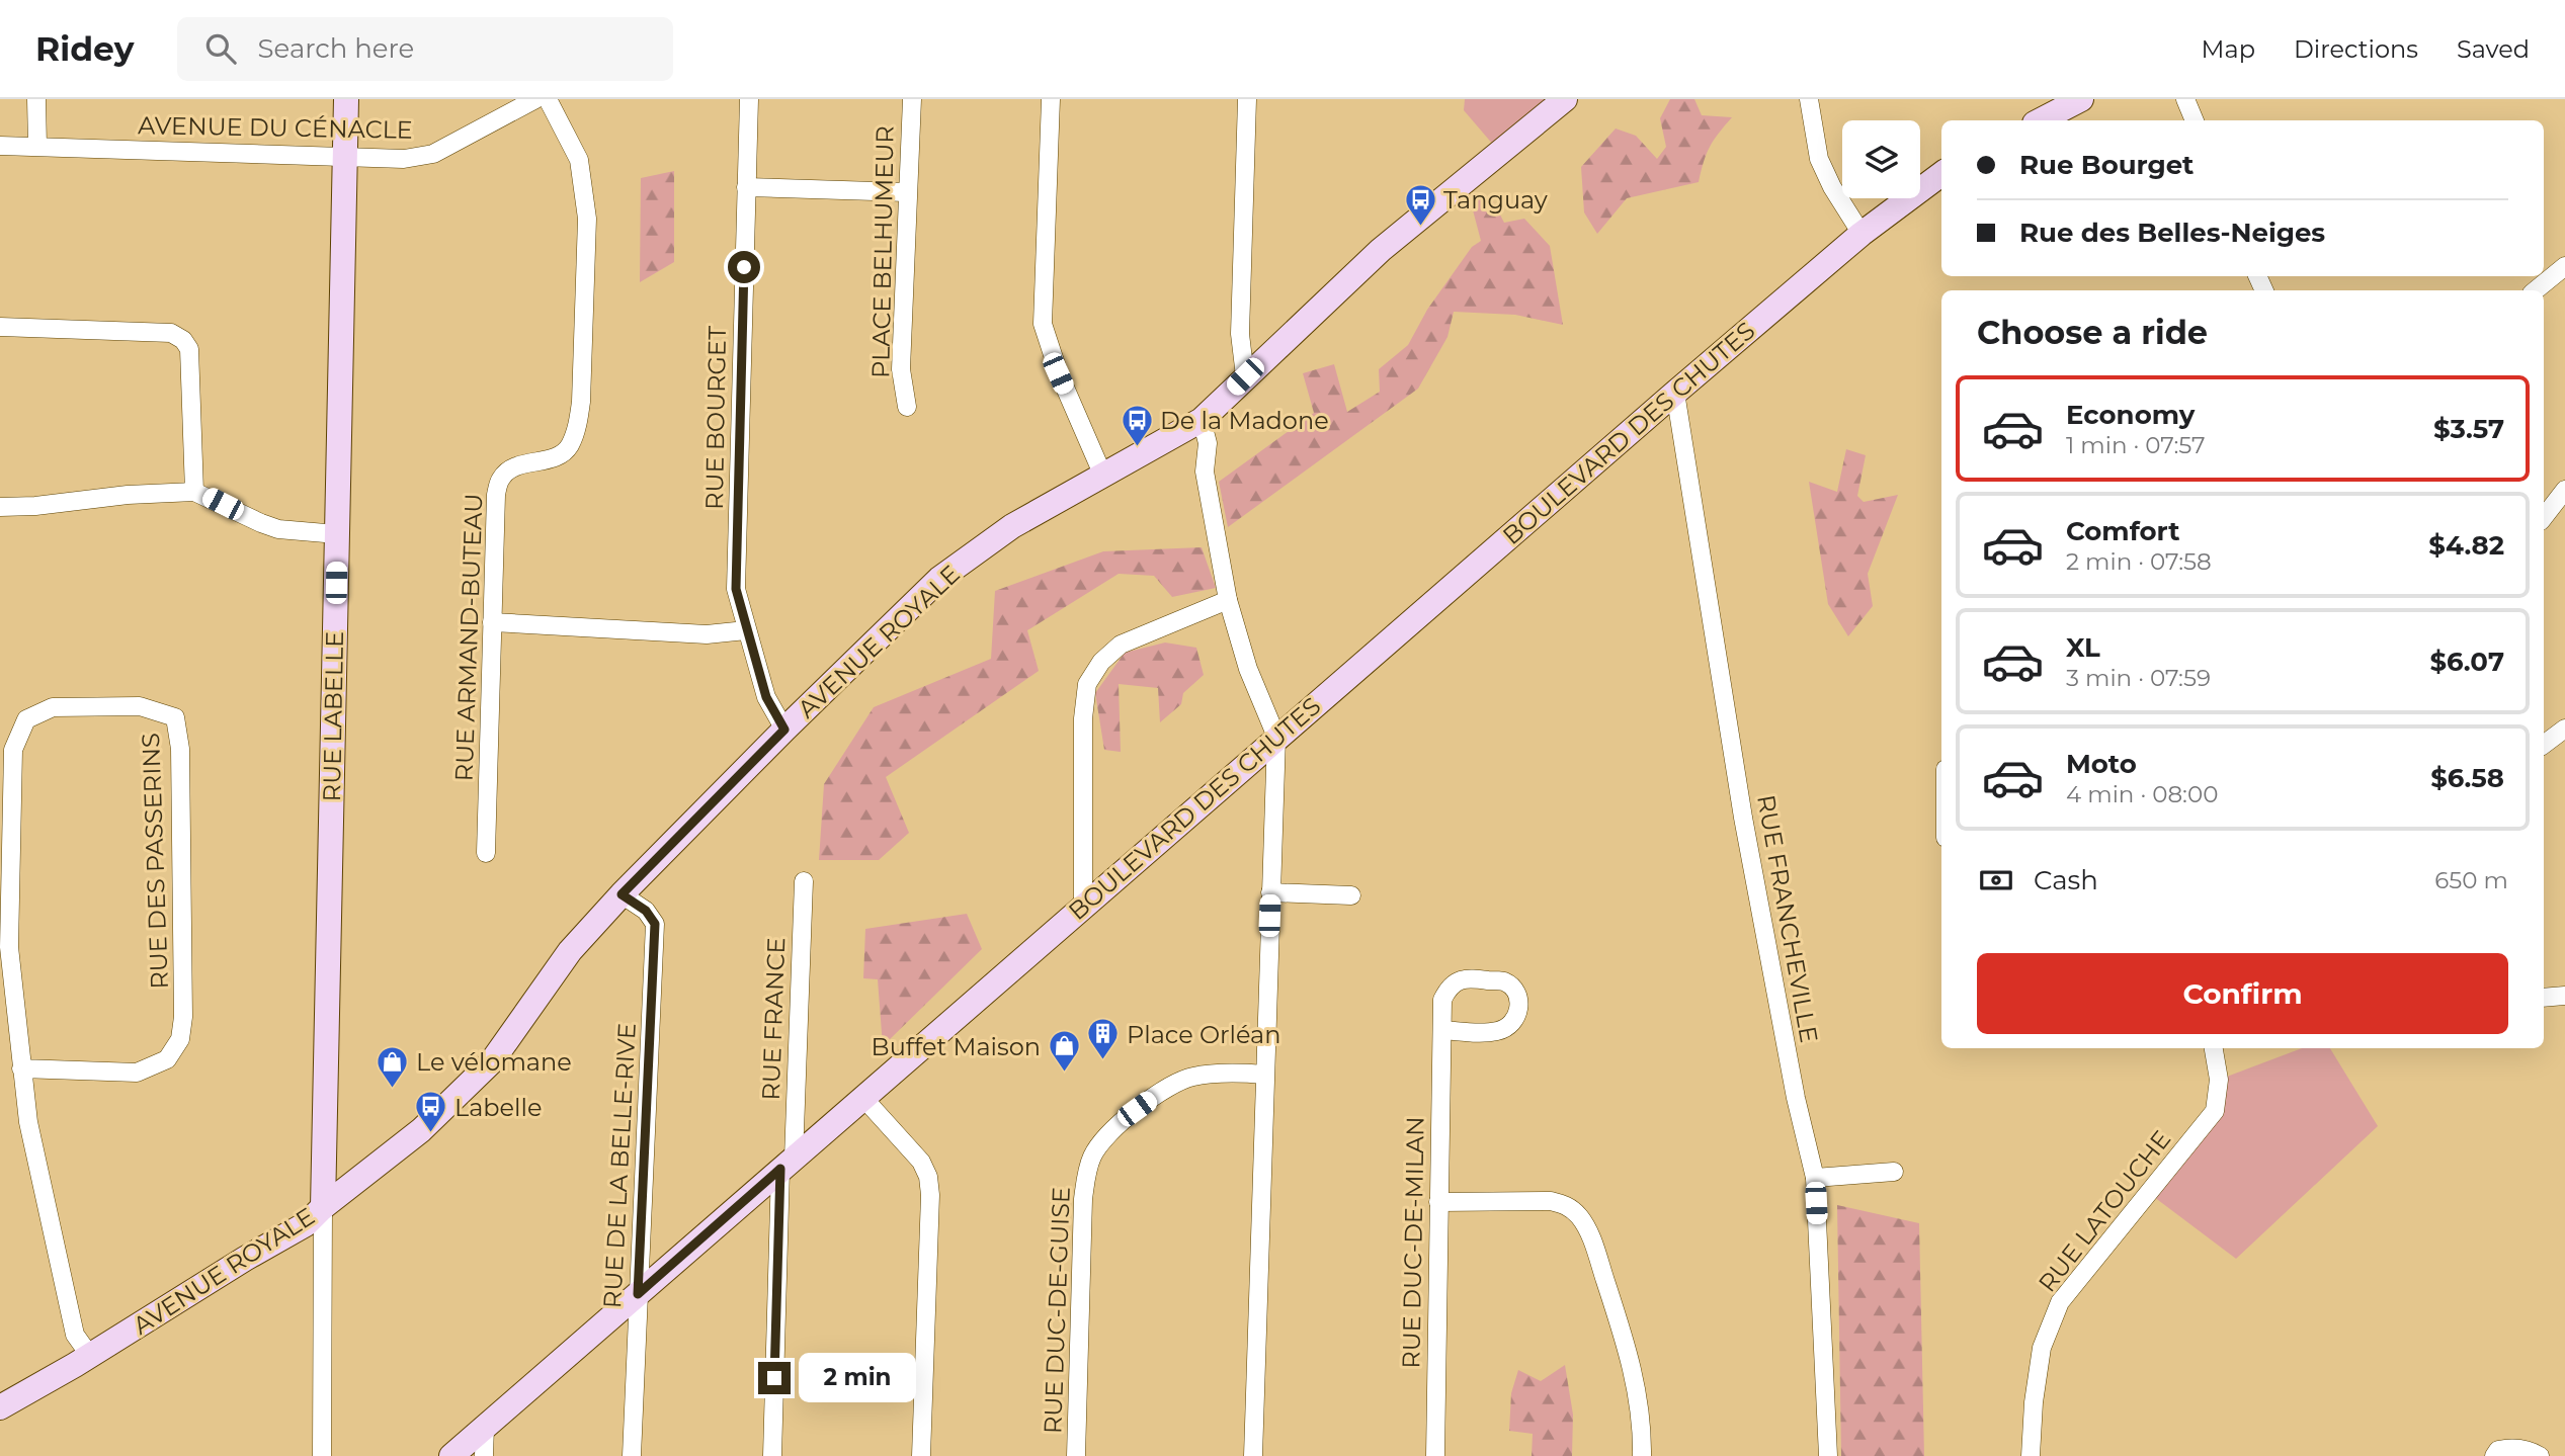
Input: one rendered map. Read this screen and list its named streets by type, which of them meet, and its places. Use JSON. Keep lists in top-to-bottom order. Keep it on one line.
{"streets":{"street":["AVENUE DU CÉNACLE","PLACE BELHUMEUR","RUE BOURGET","BOULEVARD DES CHUTES","RUE ARMAND-BUTEAU","AVENUE ROYALE","RUE LABELLE","RUE DES PASSERINS","RUE FRANCHEVILLE","RUE FRANCE","RUE DE LA BELLE-RIVE","RUE LATOUCHE","RUE DUC-DE-MILAN","RUE DUC-DE-GUISE"]},"crossings":[["AVENUE DU CÉNACLE","RUE LABELLE"],["RUE BOURGET","AVENUE ROYALE"],["BOULEVARD DES CHUTES","RUE FRANCHEVILLE"],["BOULEVARD DES CHUTES","RUE FRANCE"],["BOULEVARD DES CHUTES","RUE DE LA BELLE-RIVE"],["AVENUE ROYALE","RUE LABELLE"],["AVENUE ROYALE","RUE DES PASSERINS"],["AVENUE ROYALE","RUE DE LA BELLE-RIVE"]],"places":{"bus stop":["Tanguay","De la Madone","Labelle"],"building":["Place Orléan"],"shop":["Buffet Maison","Le vélomane"]},"page":{"header":"Ridey","search":"Search here","nav":["Map","Directions","Saved"],"banner":["Rue Bourget","Rue des Belles-Neiges"],"heading":"Choose a ride","list":[{"name":"Economy","note":"1 min · 07:57","value":"$3.57"},{"name":"Comfort","note":"2 min · 07:58","value":"$4.82"},{"name":"XL","note":"3 min · 07:59","value":"$6.07"},{"name":"Moto","note":"4 min · 08:00","value":"$6.58"}],"pay":["Cash","650 m"],"buttons":"Confirm","bubble":"2 min"}}
